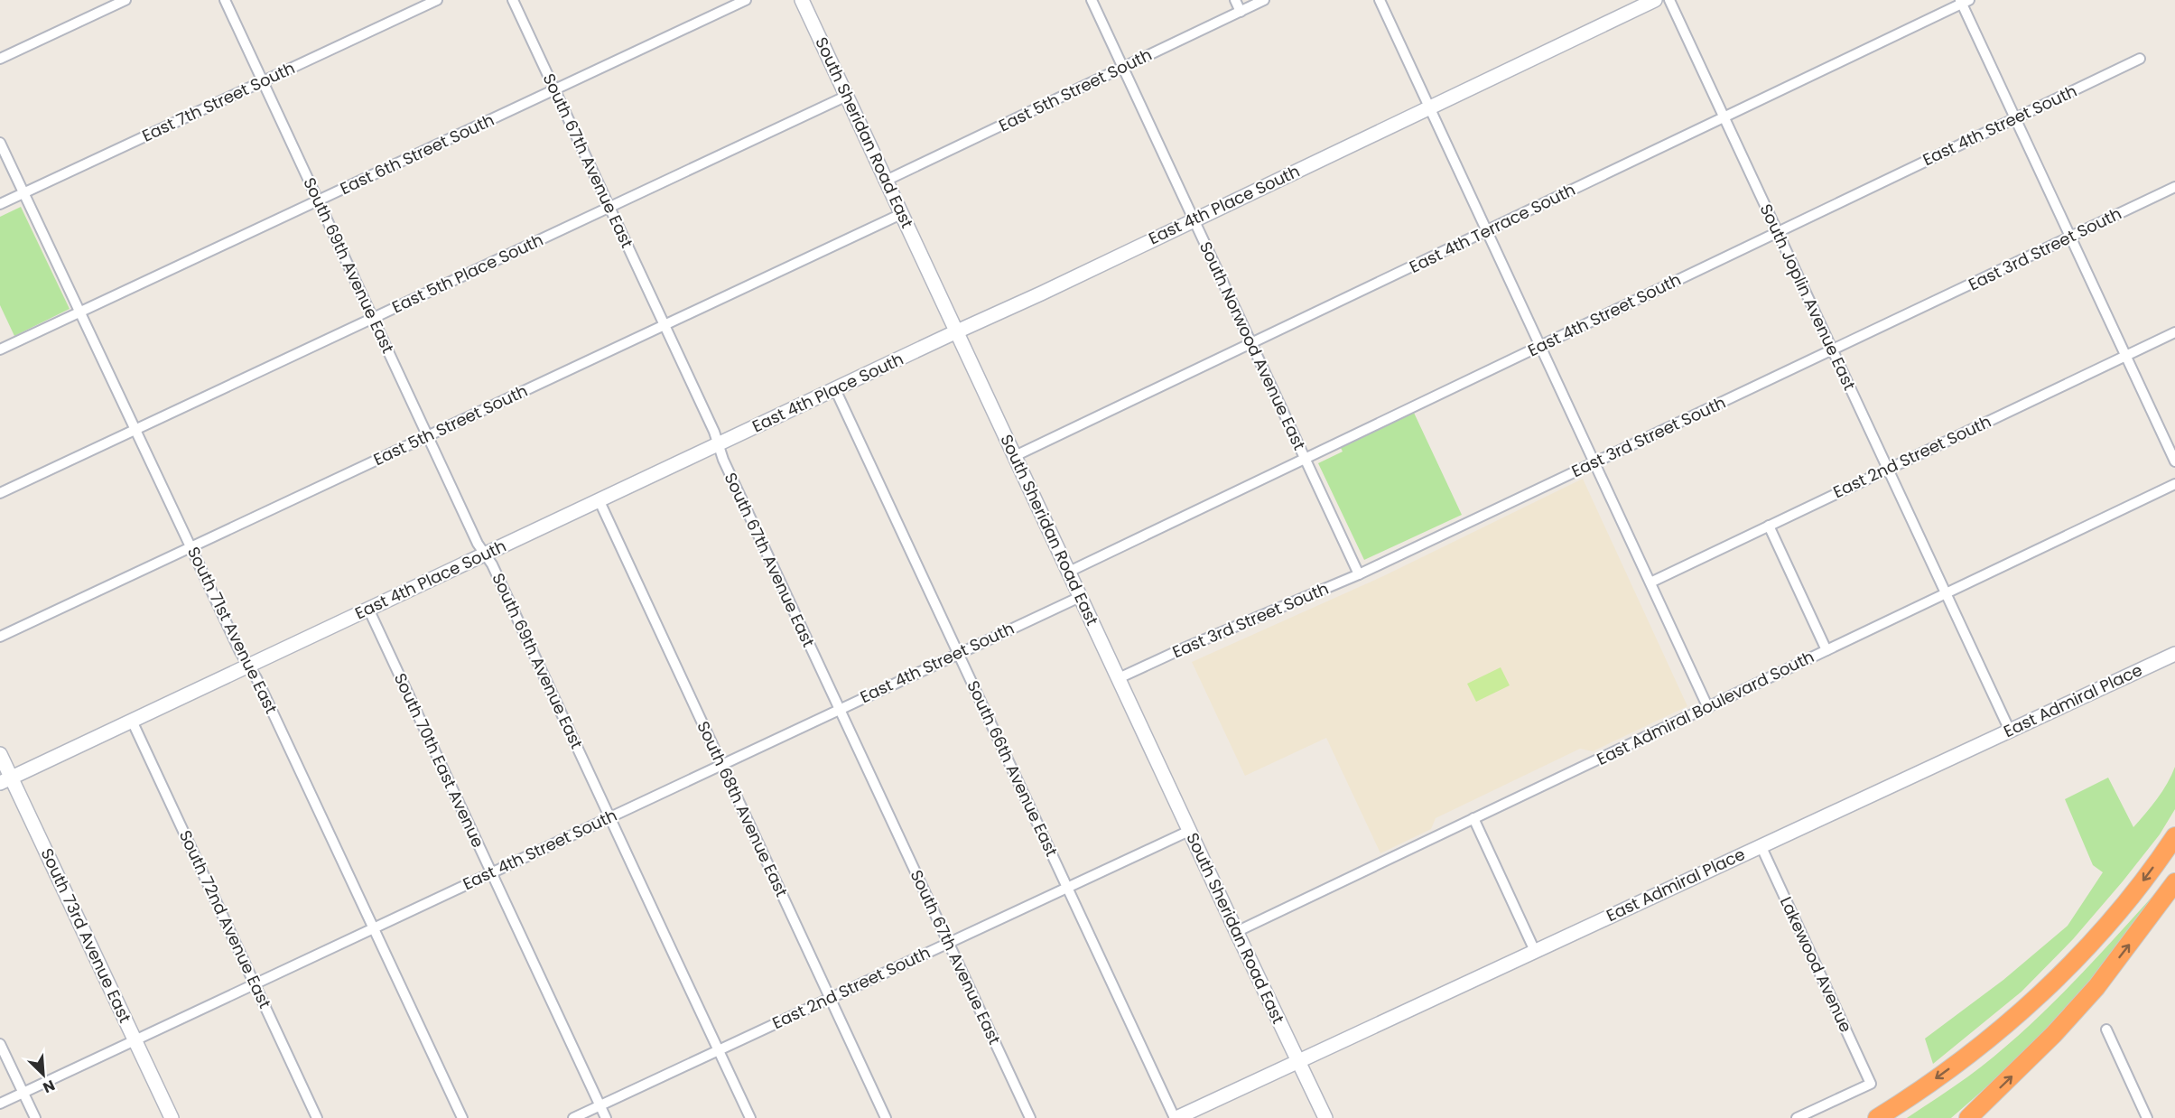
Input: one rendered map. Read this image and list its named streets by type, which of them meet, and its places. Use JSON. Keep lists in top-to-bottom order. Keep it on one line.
{"streets":{"main road":["South Sheridan Road East","East 4th Place South","East Admiral Place","South 73rd Avenue East"],"street":["East 5th Street South","East 7th Street South","East 4th Street South","East 6th Street South","South 67th Avenue East","East 4th Terrace South","East 3rd Street South","South 69th Avenue East","East 5th Place South","South Joplin Avenue East","South Norwood Avenue East","East 2nd Street South","South 71st Avenue East","East Admiral Boulevard South","South 70th East Avenue","South 66th Avenue East","South 68th Avenue East","South 72nd Avenue East","Lakewood Avenue"]},"crossings":[["East 5th Street South","South Sheridan Road East"],["East 5th Street South","South 67th Avenue East"],["East 5th Street South","South 69th Avenue East"],["East 5th Street South","South Norwood Avenue East"],["East 5th Street South","South 71st Avenue East"],["East 7th Street South","South 69th Avenue East"],["East 7th Street South","South 71st Avenue East"],["East 4th Street South","South Sheridan Road East"],["East 4th Street South","South 67th Avenue East"],["East 4th Street South","South 69th Avenue East"],["East 4th Street South","South Joplin Avenue East"],["East 4th Street South","South Norwood Avenue East"],["East 4th Street South","South 71st Avenue East"],["East 4th Street South","South 70th East Avenue"],["East 4th Street South","South 66th Avenue East"],["East 4th Street South","South 68th Avenue East"],["East 4th Street South","South 72nd Avenue East"],["East 4th Street South","South 73rd Avenue East"],["South Sheridan Road East","East 4th Place South"],["South Sheridan Road East","East 4th Terrace South"],["South Sheridan Road East","East 3rd Street South"],["South Sheridan Road East","East 5th Place South"],["South Sheridan Road East","East 2nd Street South"],["South Sheridan Road East","East Admiral Place"],["South Sheridan Road East","East Admiral Boulevard South"],["East 6th Street South","South 67th Avenue East"],["East 6th Street South","South 69th Avenue East"],["East 6th Street South","South 71st Avenue East"],["South 67th Avenue East","East 4th Place South"],["South 67th Avenue East","East 5th Place South"],["South 67th Avenue East","East 2nd Street South"],["East 4th Place South","South 69th Avenue East"],["East 4th Place South","South Norwood Avenue East"],["East 4th Place South","South 71st Avenue East"],["East 4th Place South","South 70th East Avenue"],["East 4th Place South","South 66th Avenue East"],["East 4th Place South","South 68th Avenue East"],["East 4th Place South","South 72nd Avenue East"],["East 4th Place South","South 73rd Avenue East"],["East 4th Terrace South","South Joplin Avenue East"],["East 4th Terrace South","South Norwood Avenue East"],["East 3rd Street South","South Joplin Avenue East"],["East 3rd Street South","South Norwood Avenue East"],["South 69th Avenue East","East 5th Place South"],["South 69th Avenue East","East 2nd Street South"],["East 5th Place South","South 71st Avenue East"],["South Joplin Avenue East","East 2nd Street South"],["South Joplin Avenue East","East Admiral Place"],["South Joplin Avenue East","East Admiral Boulevard South"],["East 2nd Street South","South 70th East Avenue"],["East 2nd Street South","South 66th Avenue East"],["East 2nd Street South","South 68th Avenue East"],["East Admiral Place","South 66th Avenue East"],["East Admiral Place","Lakewood Avenue"]],"north":"bottom right"}
